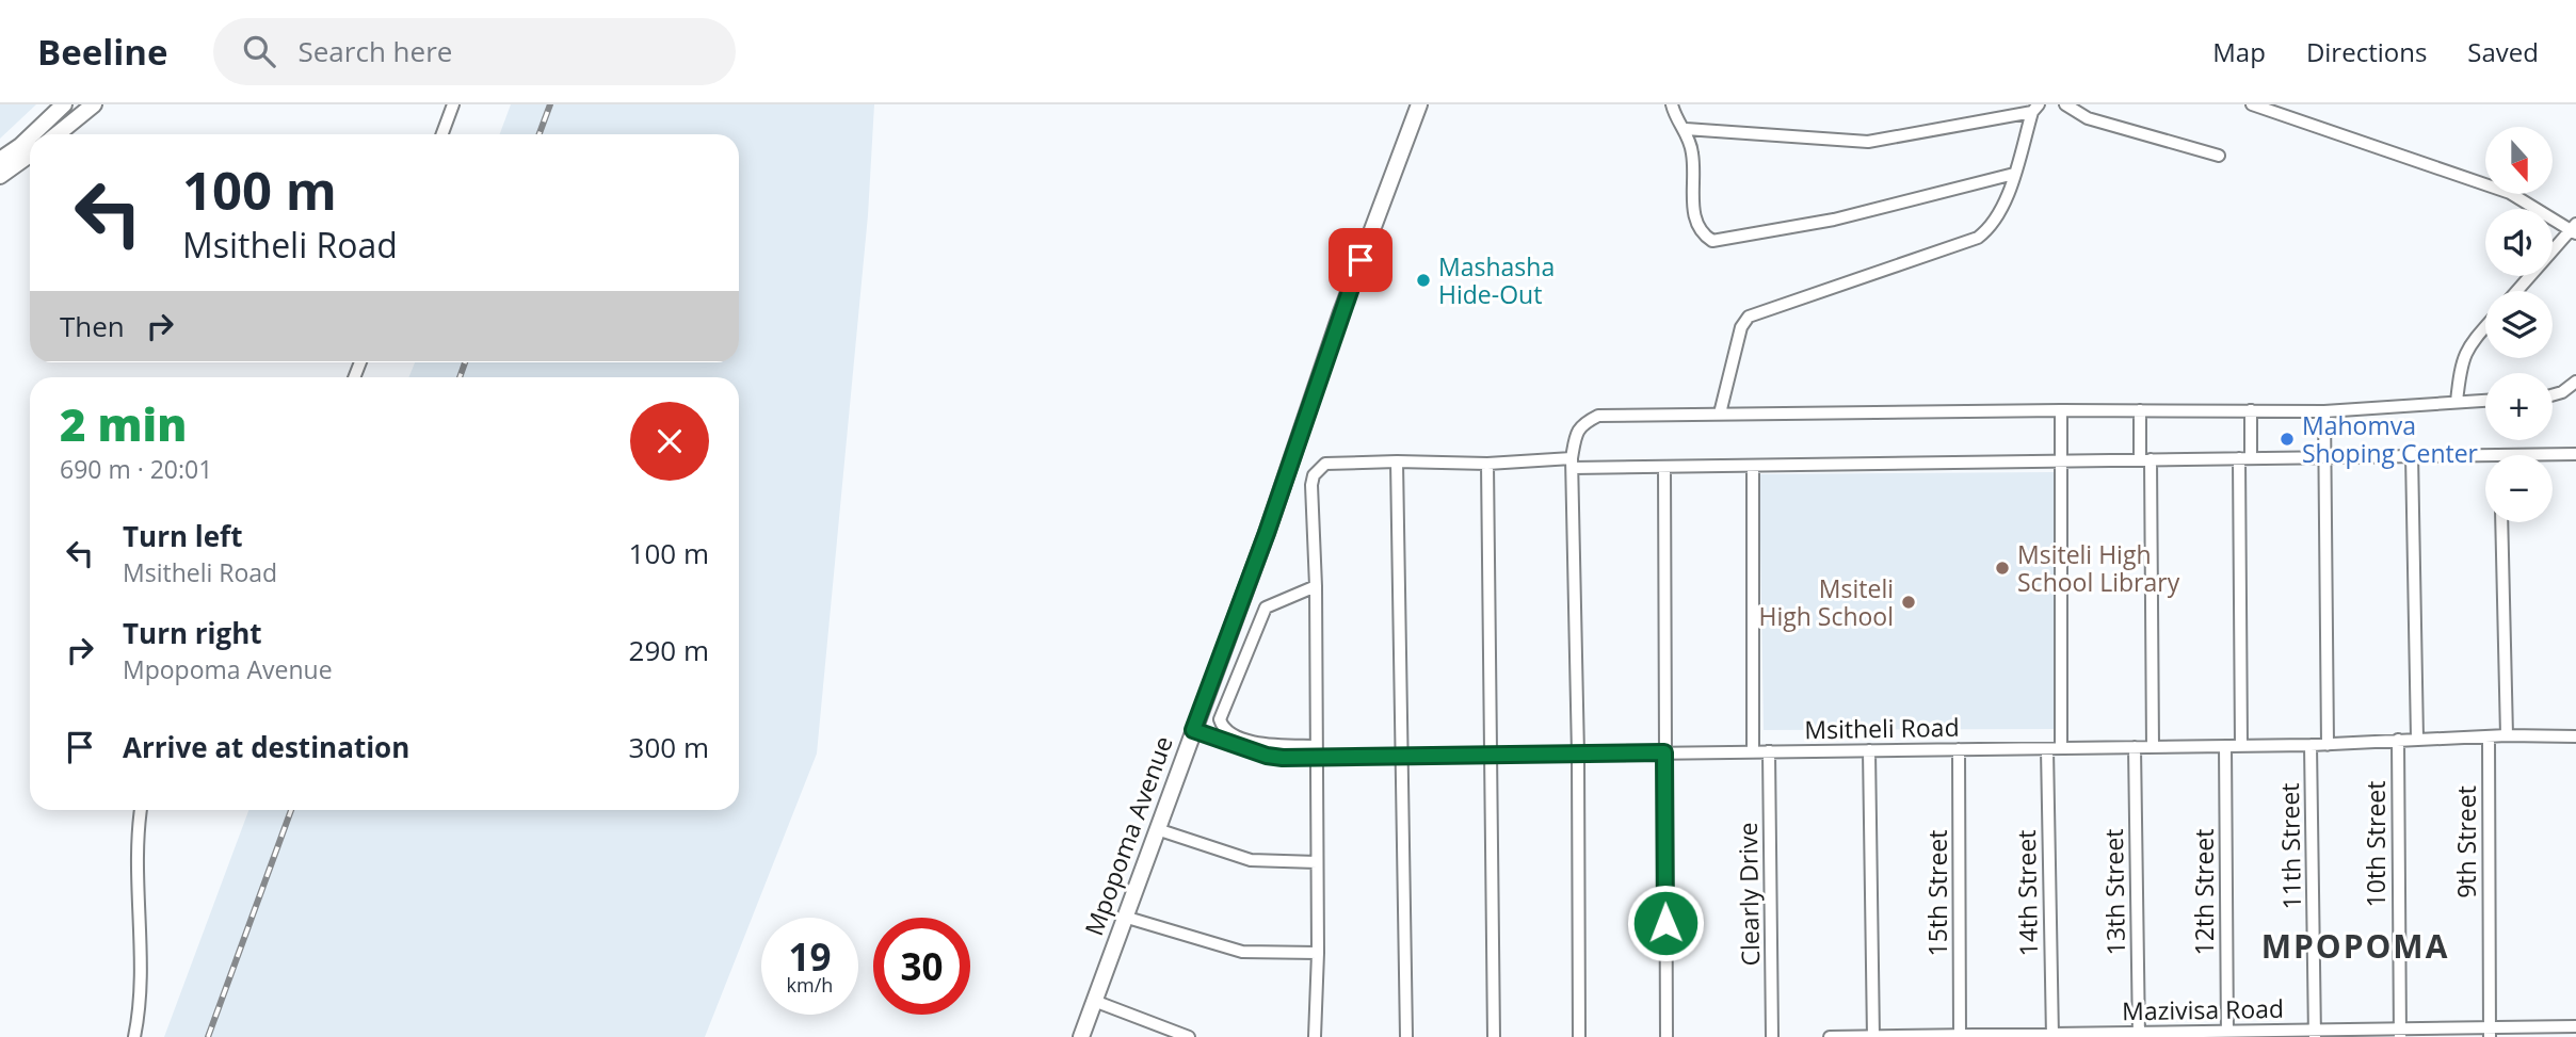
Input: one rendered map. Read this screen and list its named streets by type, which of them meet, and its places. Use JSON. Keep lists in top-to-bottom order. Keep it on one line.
{"streets":{"street":["Msitheli Road","Mpopoma Avenue","9th Street","10th Street","11th Street","13th Street","12th Street","15th Street","14th Street","Clearly Drive","Mazivisa Road"]},"crossings":[["Msitheli Road","Mpopoma Avenue"],["Msitheli Road","9th Street"],["Msitheli Road","10th Street"],["Msitheli Road","11th Street"],["Msitheli Road","13th Street"],["Msitheli Road","12th Street"],["Msitheli Road","15th Street"],["Msitheli Road","14th Street"],["Msitheli Road","Clearly Drive"],["9th Street","Mazivisa Road"],["10th Street","Mazivisa Road"],["11th Street","Mazivisa Road"],["13th Street","Mazivisa Road"],["12th Street","Mazivisa Road"],["15th Street","Mazivisa Road"],["14th Street","Mazivisa Road"]],"districts":["MPOPOMA"],"places":["Mashasha Hide-Out","Mahomva Shoping Center","Msiteli High School Library","Msiteli High School"],"north":"bottom","page":{"header":"Beeline","search":"Search here","nav":["Map","Directions","Saved"],"map_buttons":["+","−"],"turn":["100 m","Msitheli Road"],"then":"Then","heading":["2 min","690 m · 20:01"],"list":[{"name":"Turn left","note":"Msitheli Road","value":"100 m"},{"name":"Turn right","note":"Mpopoma Avenue","value":"290 m"},{"name":"Arrive at destination","value":"300 m"}],"speed":"19 km/h","limit":"30"}}
